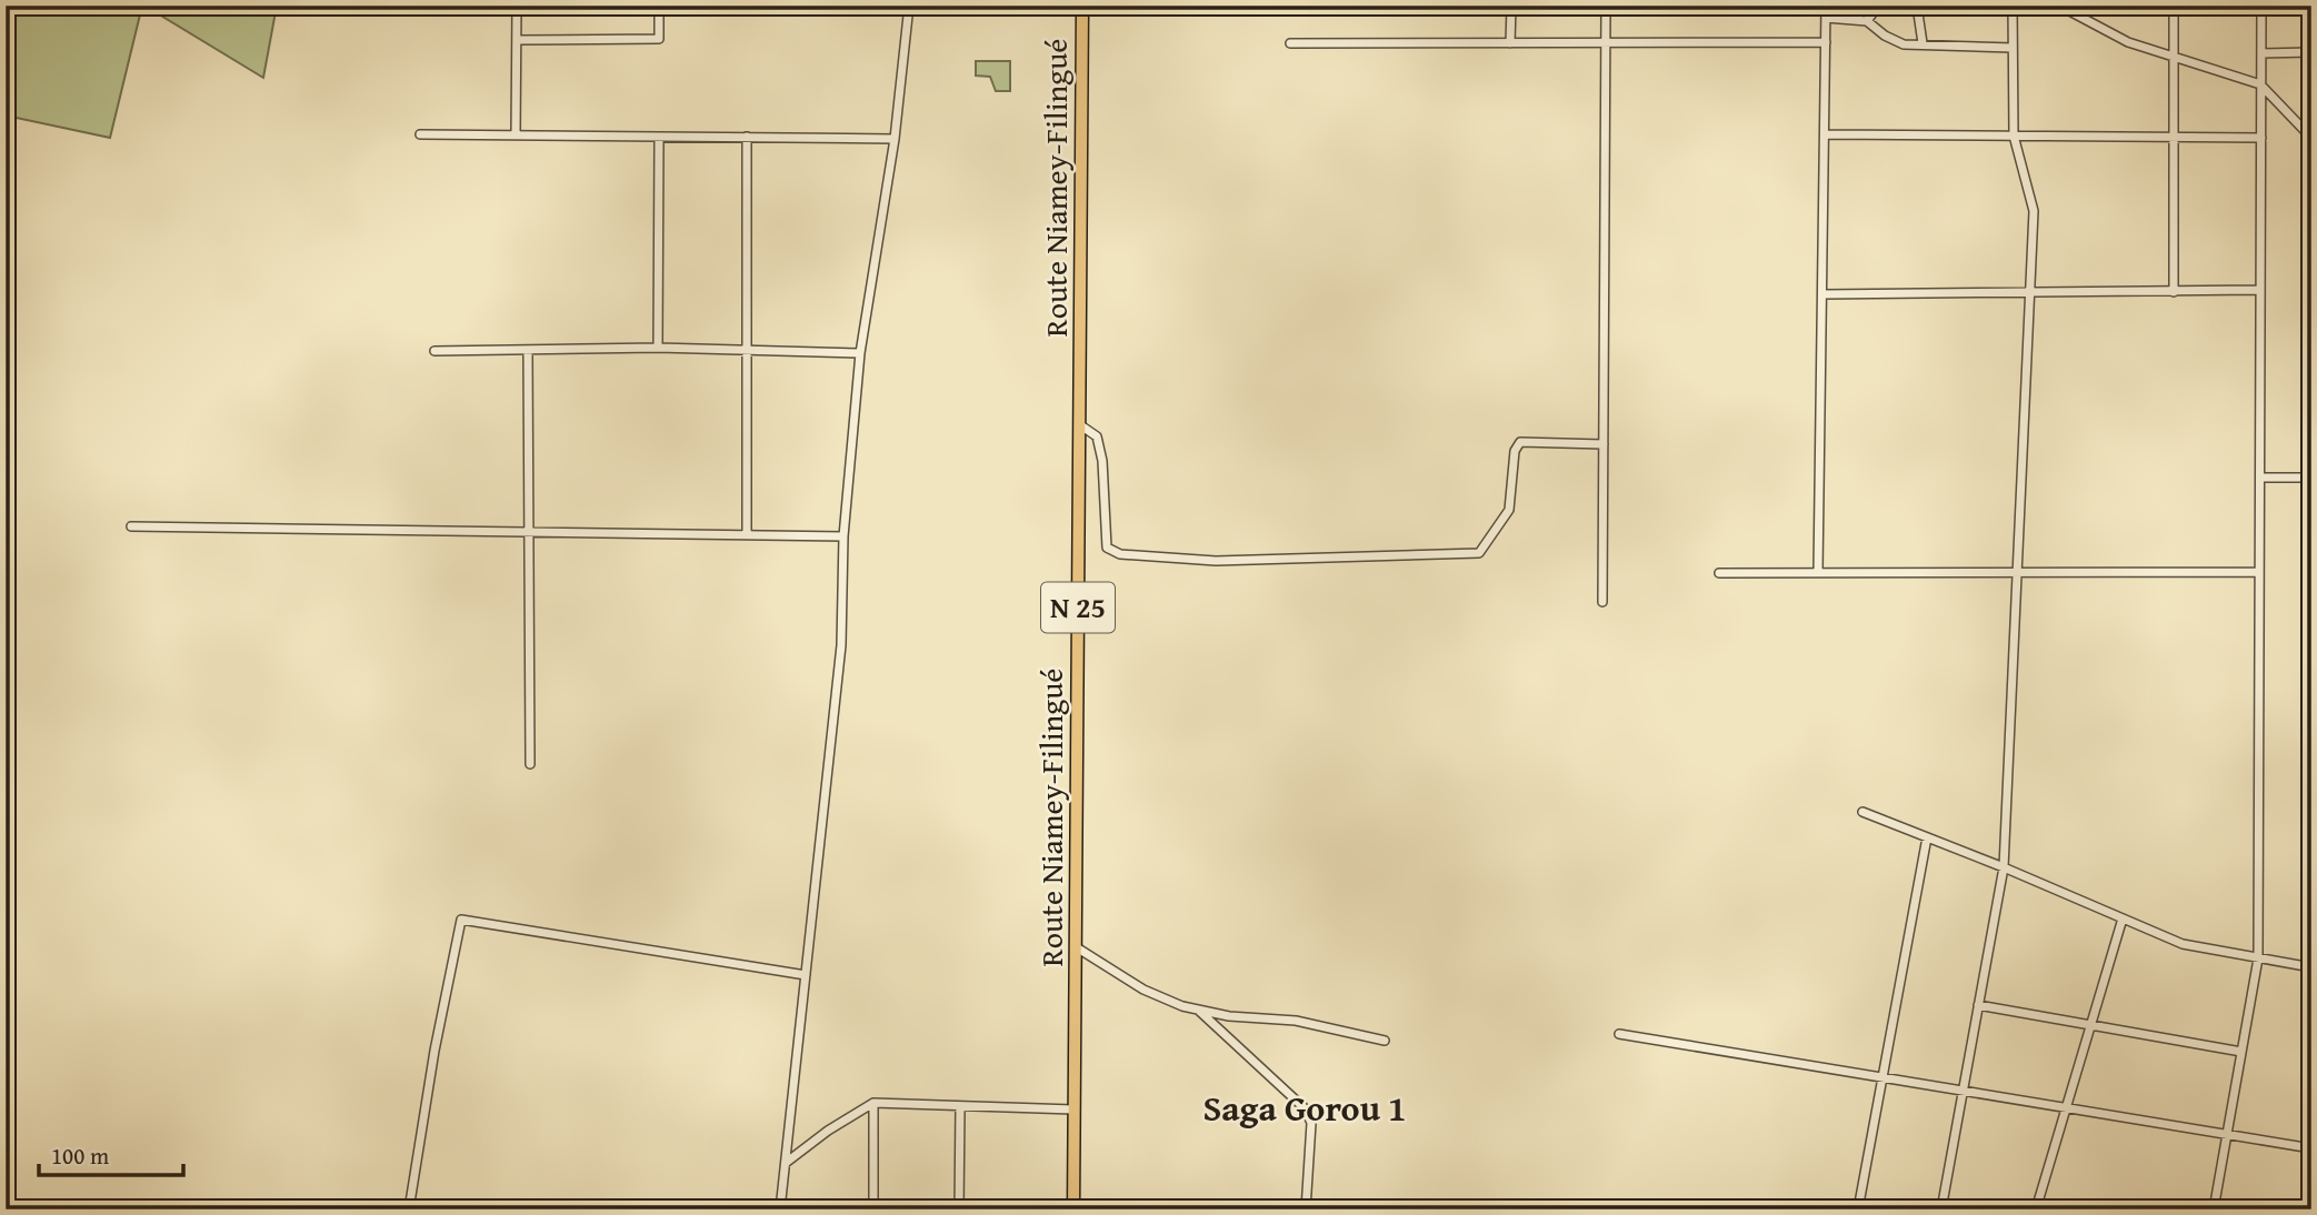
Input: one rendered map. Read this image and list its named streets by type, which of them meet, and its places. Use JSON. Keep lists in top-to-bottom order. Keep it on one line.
{"streets":{"main road":["Route Niamey-Filingué","N 25"]},"districts":["Saga Gorou 1"],"scale_bar":"100 m"}
